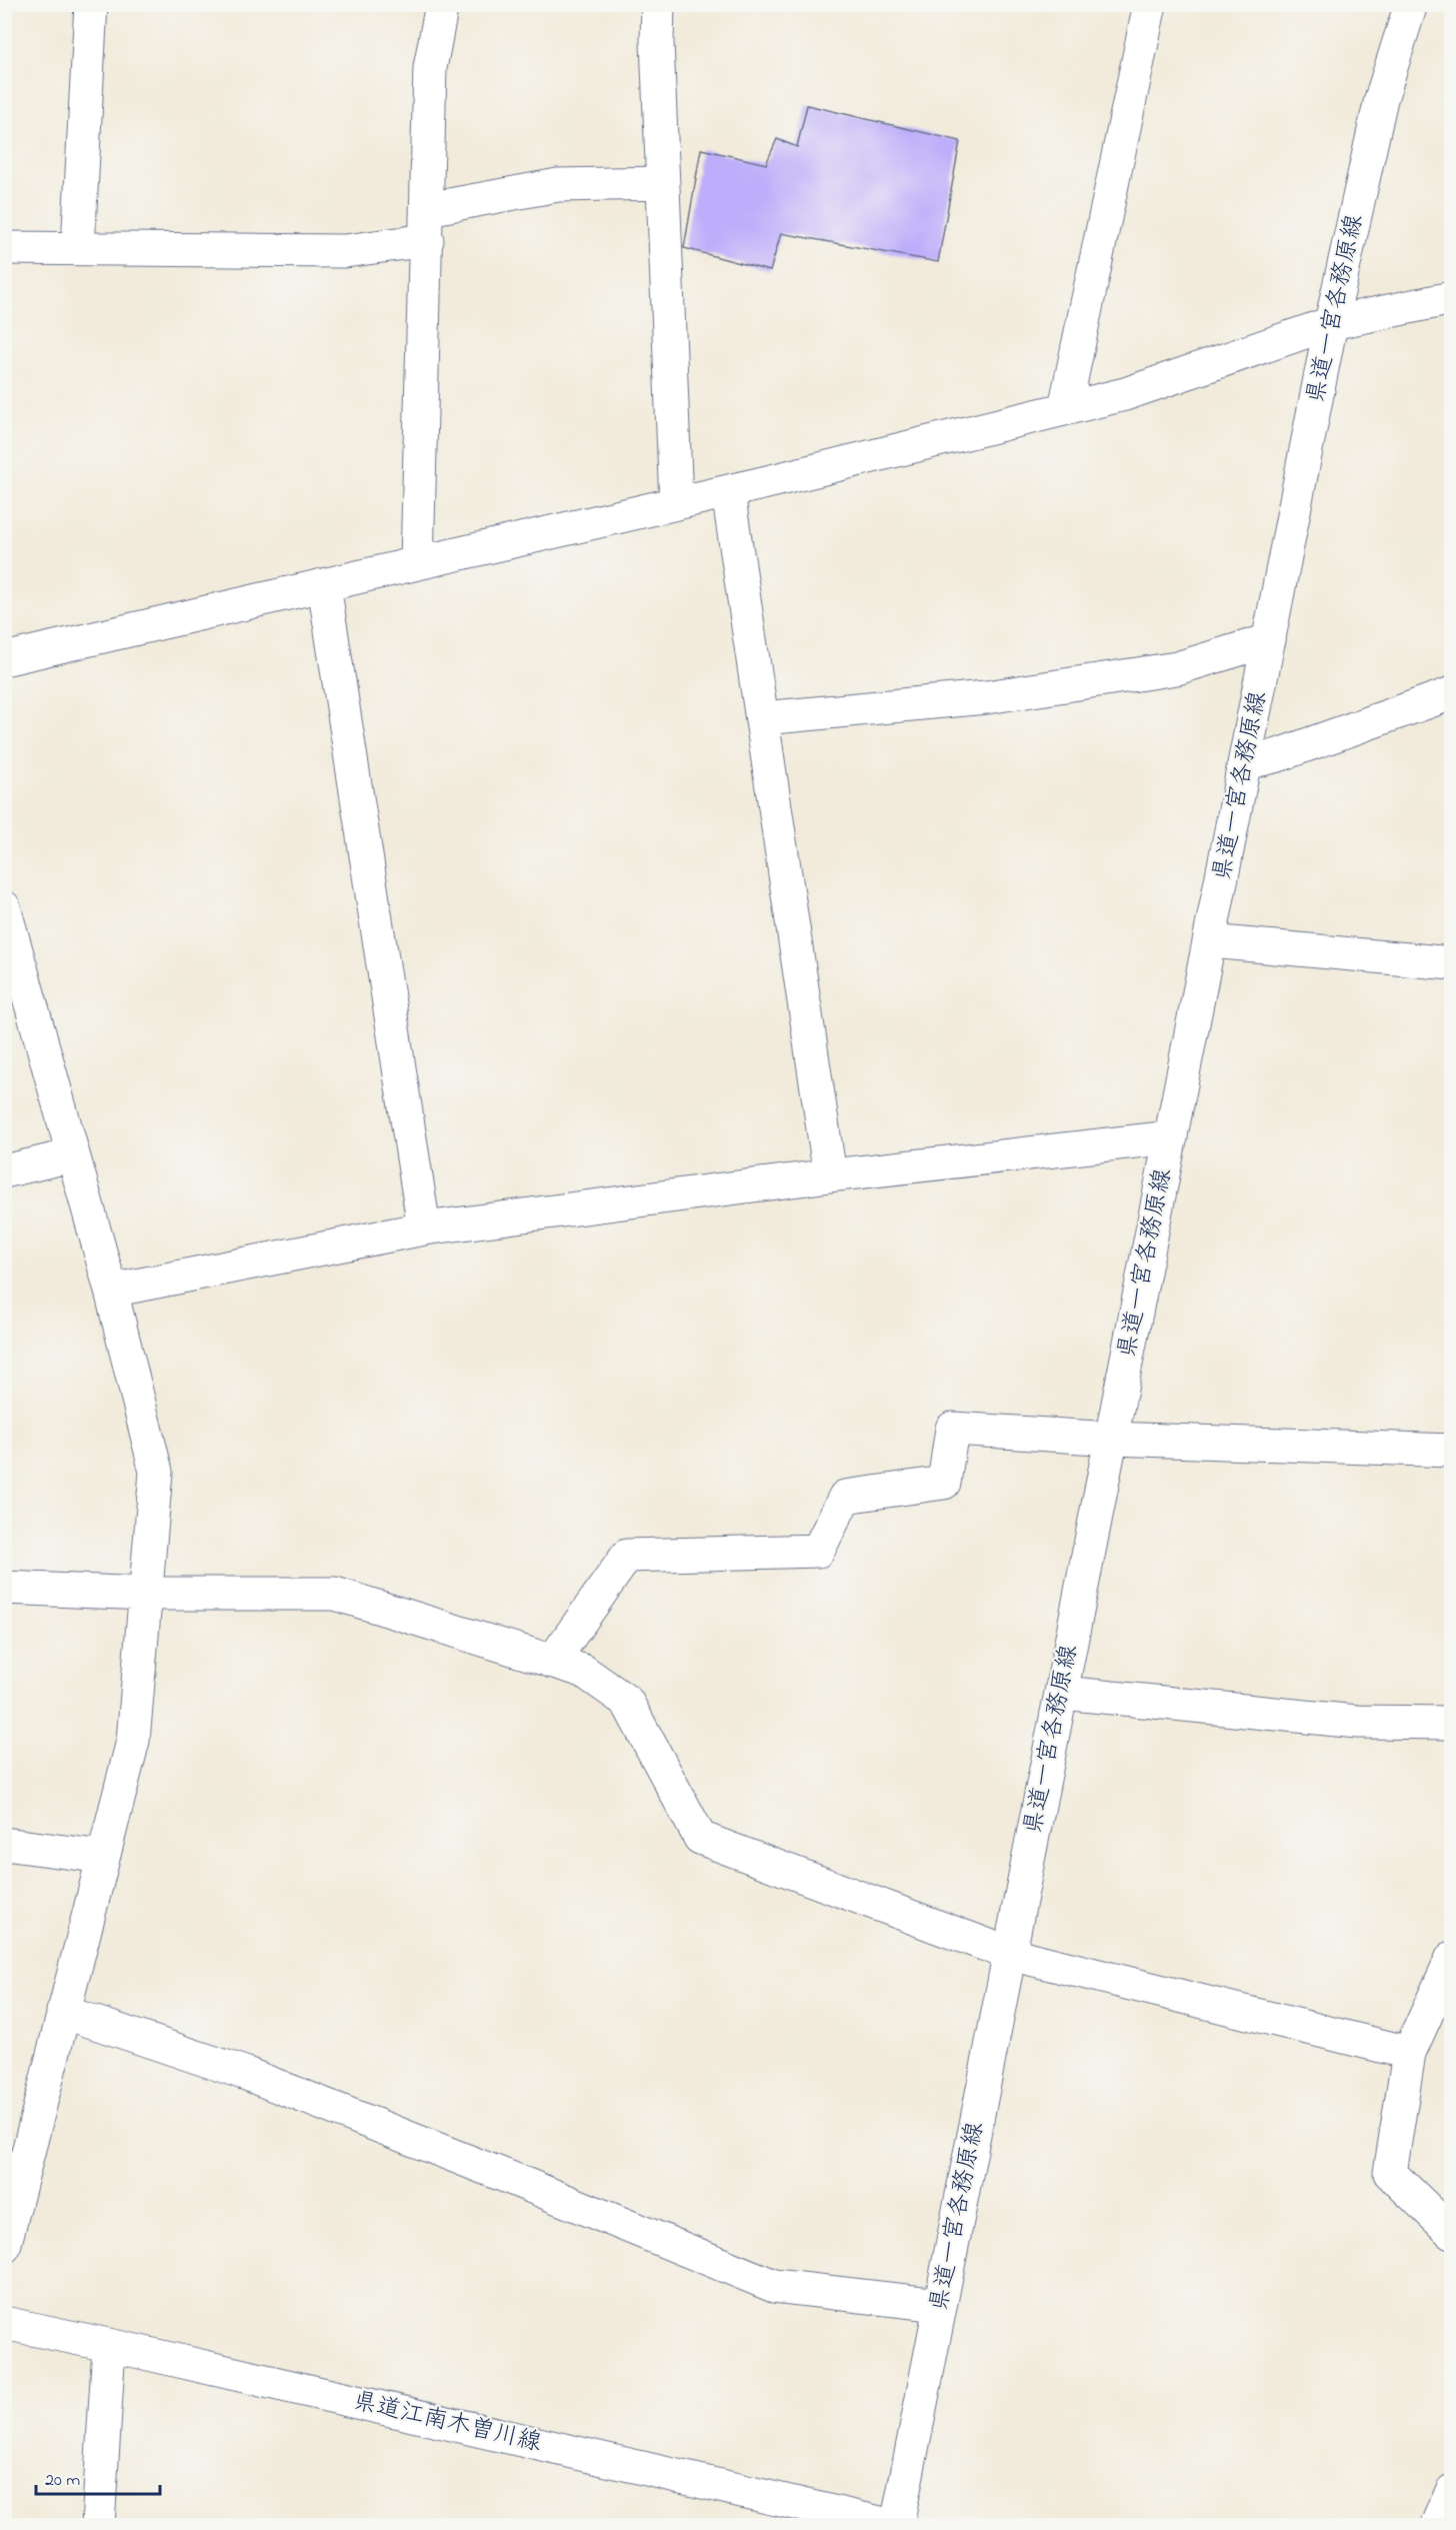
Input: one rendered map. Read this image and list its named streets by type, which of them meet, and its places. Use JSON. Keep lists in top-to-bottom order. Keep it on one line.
{"streets":{"street":["県道一宮各務原線","県道江南木曽川線"]},"scale_bar":"20 m"}
